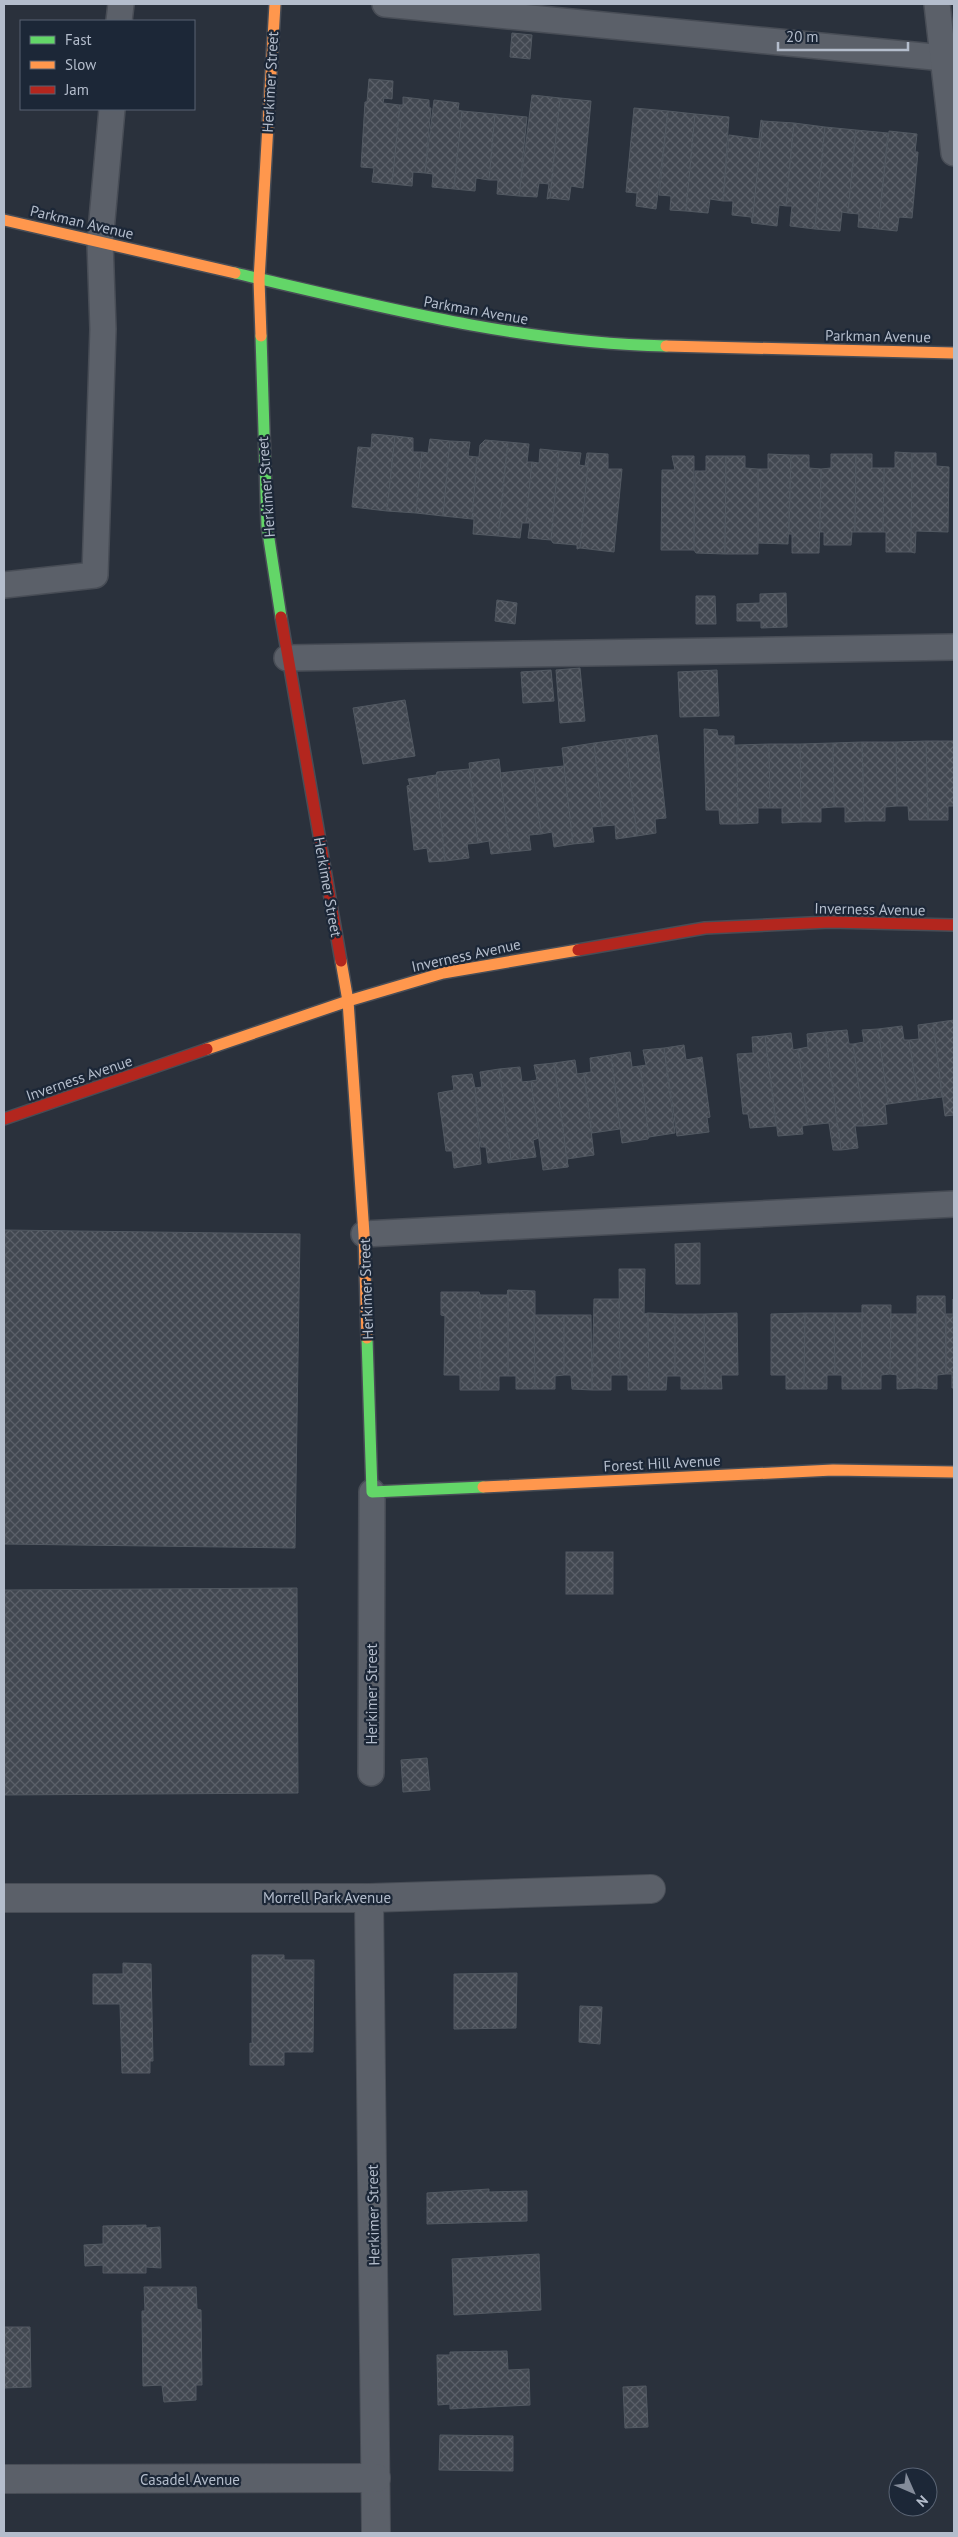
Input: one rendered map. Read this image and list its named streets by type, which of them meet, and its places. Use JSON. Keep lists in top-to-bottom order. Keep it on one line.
{"streets":{"street":["Herkimer Street","Parkman Avenue","Inverness Avenue","Forest Hill Avenue","Morrell Park Avenue","Casadel Avenue"]},"crossings":[["Herkimer Street","Parkman Avenue"],["Herkimer Street","Inverness Avenue"],["Herkimer Street","Forest Hill Avenue"],["Herkimer Street","Morrell Park Avenue"],["Herkimer Street","Casadel Avenue"]],"legend":["Fast","Slow","Jam"],"scale_bar":"20 m","north":"bottom right"}
